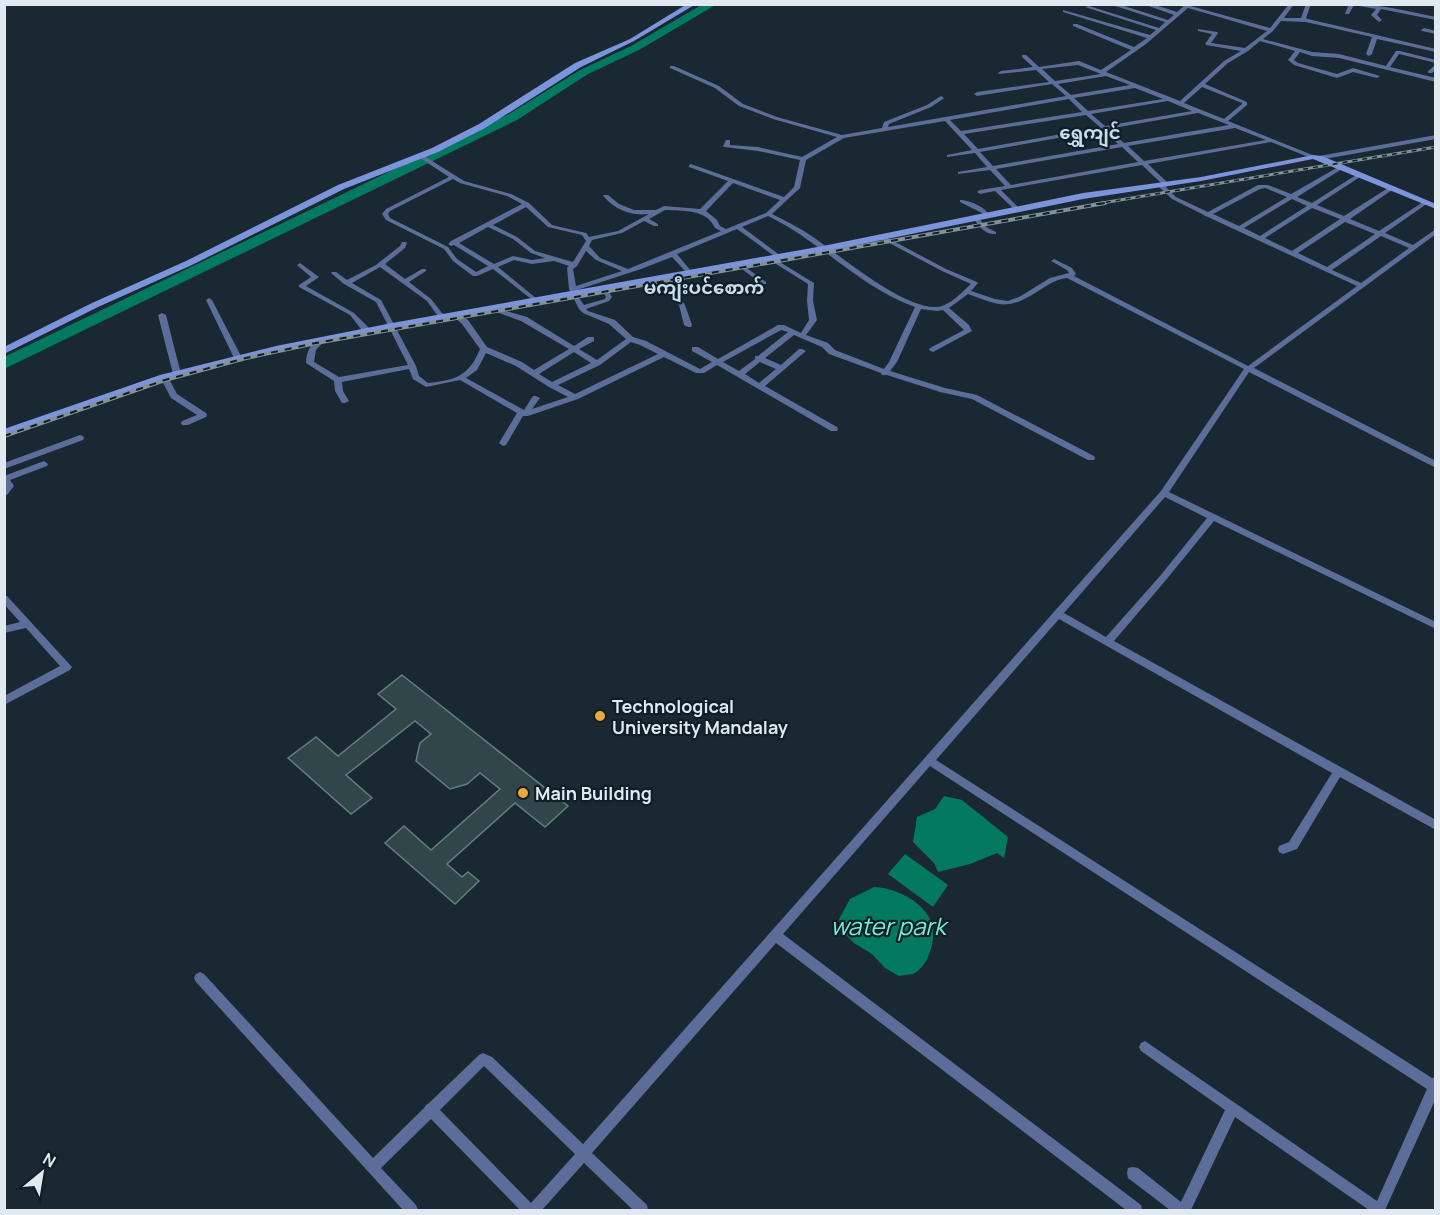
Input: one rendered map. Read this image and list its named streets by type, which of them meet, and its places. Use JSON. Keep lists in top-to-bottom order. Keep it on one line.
{"districts":["ရွှေကျင်","မကျီးပင်စောက်"],"water":["water park"],"places":["Technological University Mandalay","Main Building"],"north":"top right"}
